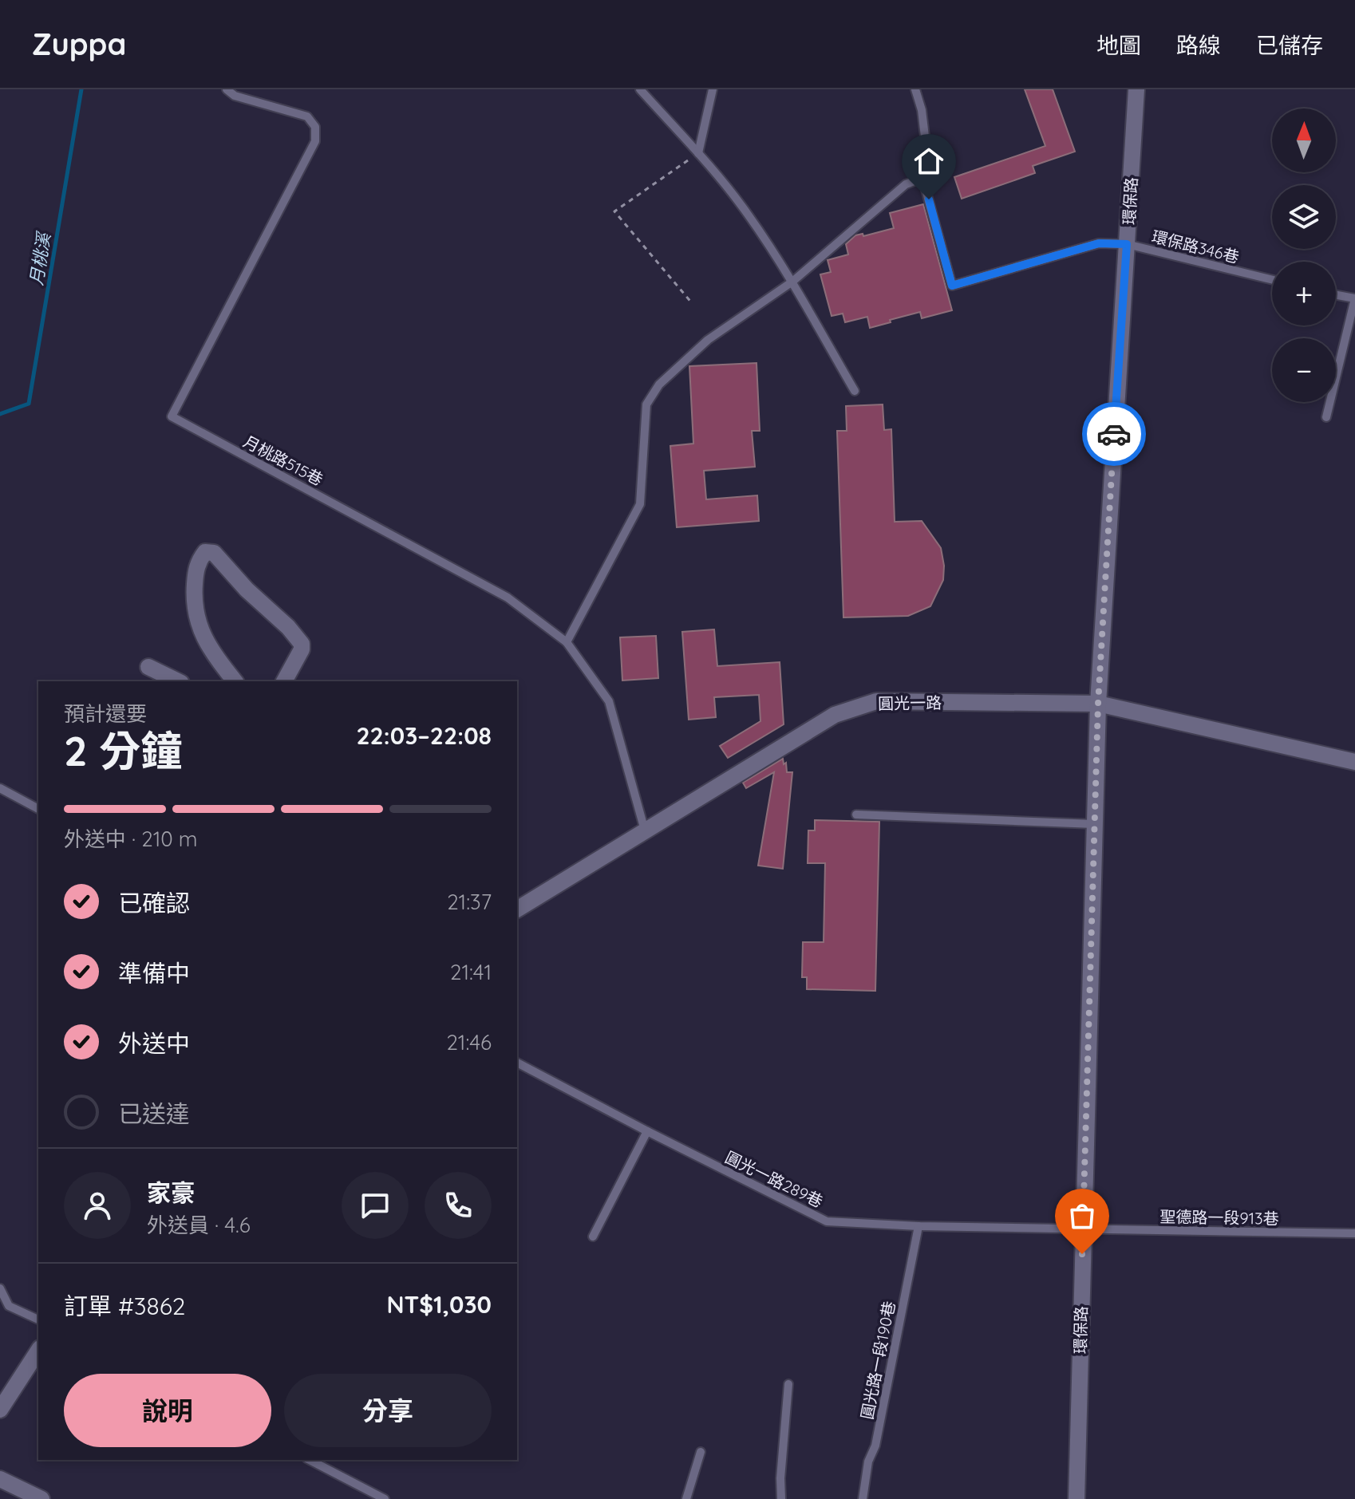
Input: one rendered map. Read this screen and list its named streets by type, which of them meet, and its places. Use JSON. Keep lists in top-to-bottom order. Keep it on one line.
{"streets":{"street":["環保路","圓光一路"],"lane":["環保路346巷","月桃路515巷","圓光一路289巷","聖德路一段913巷","圓光路一段190巷"]},"crossings":[["環保路","環保路346巷"],["環保路","圓光一路"],["環保路","圓光一路289巷"],["環保路","聖德路一段913巷"],["月桃路515巷","圓光一路"],["圓光一路289巷","聖德路一段913巷"],["圓光一路289巷","圓光路一段190巷"]],"water":["月桃溪"],"north":"top","page":{"header":"Zuppa","nav":["地圖","路線","已儲存"],"map_buttons":["+","−"],"heading":["2 分鐘","預計還要","22:03–22:08"],"panel":["家豪","外送員 · 4.6","訂單 #3862","NT$1,030"],"bar":"外送中 · 210 m","list":[["已確認","21:37"],["準備中","21:41"],["外送中","21:46"],"已送達"],"buttons":["說明","分享"]}}
